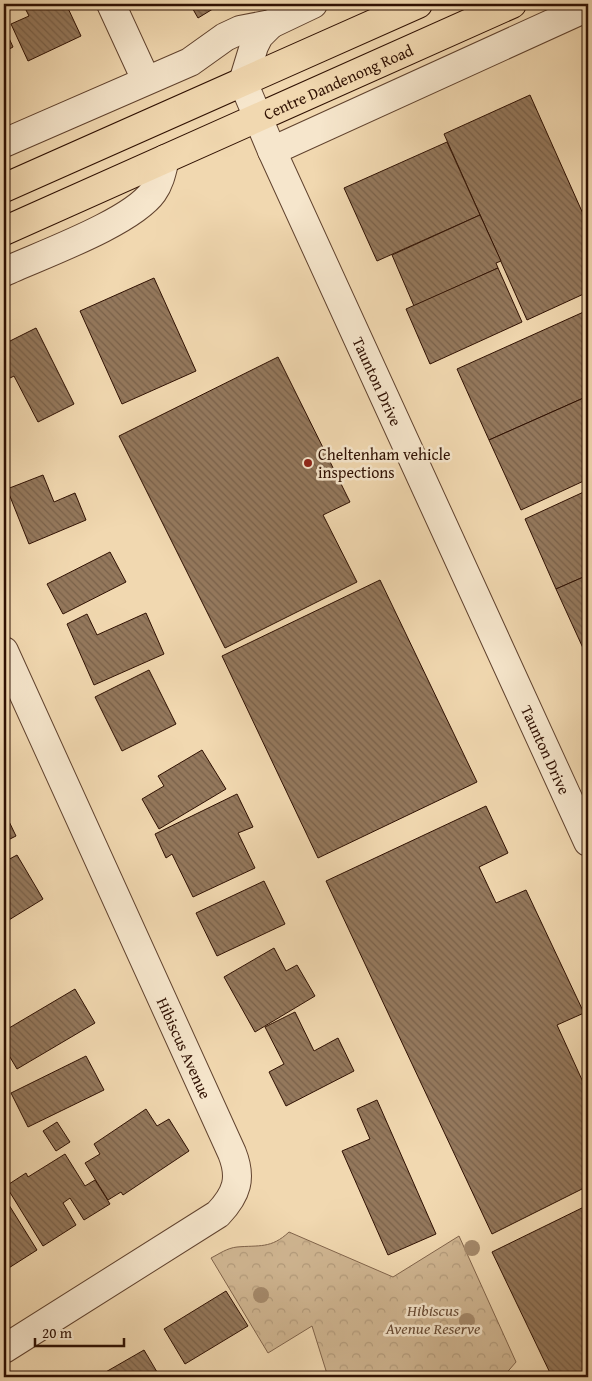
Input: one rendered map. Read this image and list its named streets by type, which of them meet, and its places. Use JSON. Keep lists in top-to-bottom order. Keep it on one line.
{"streets":{"main road":["Centre Dandenong Road"],"street":["Taunton Drive","Hibiscus Avenue"]},"crossings":[["Centre Dandenong Road","Taunton Drive"]],"parks":["Hibiscus Avenue Reserve"],"places":["Cheltenham vehicle inspections"],"scale_bar":"20 m"}
